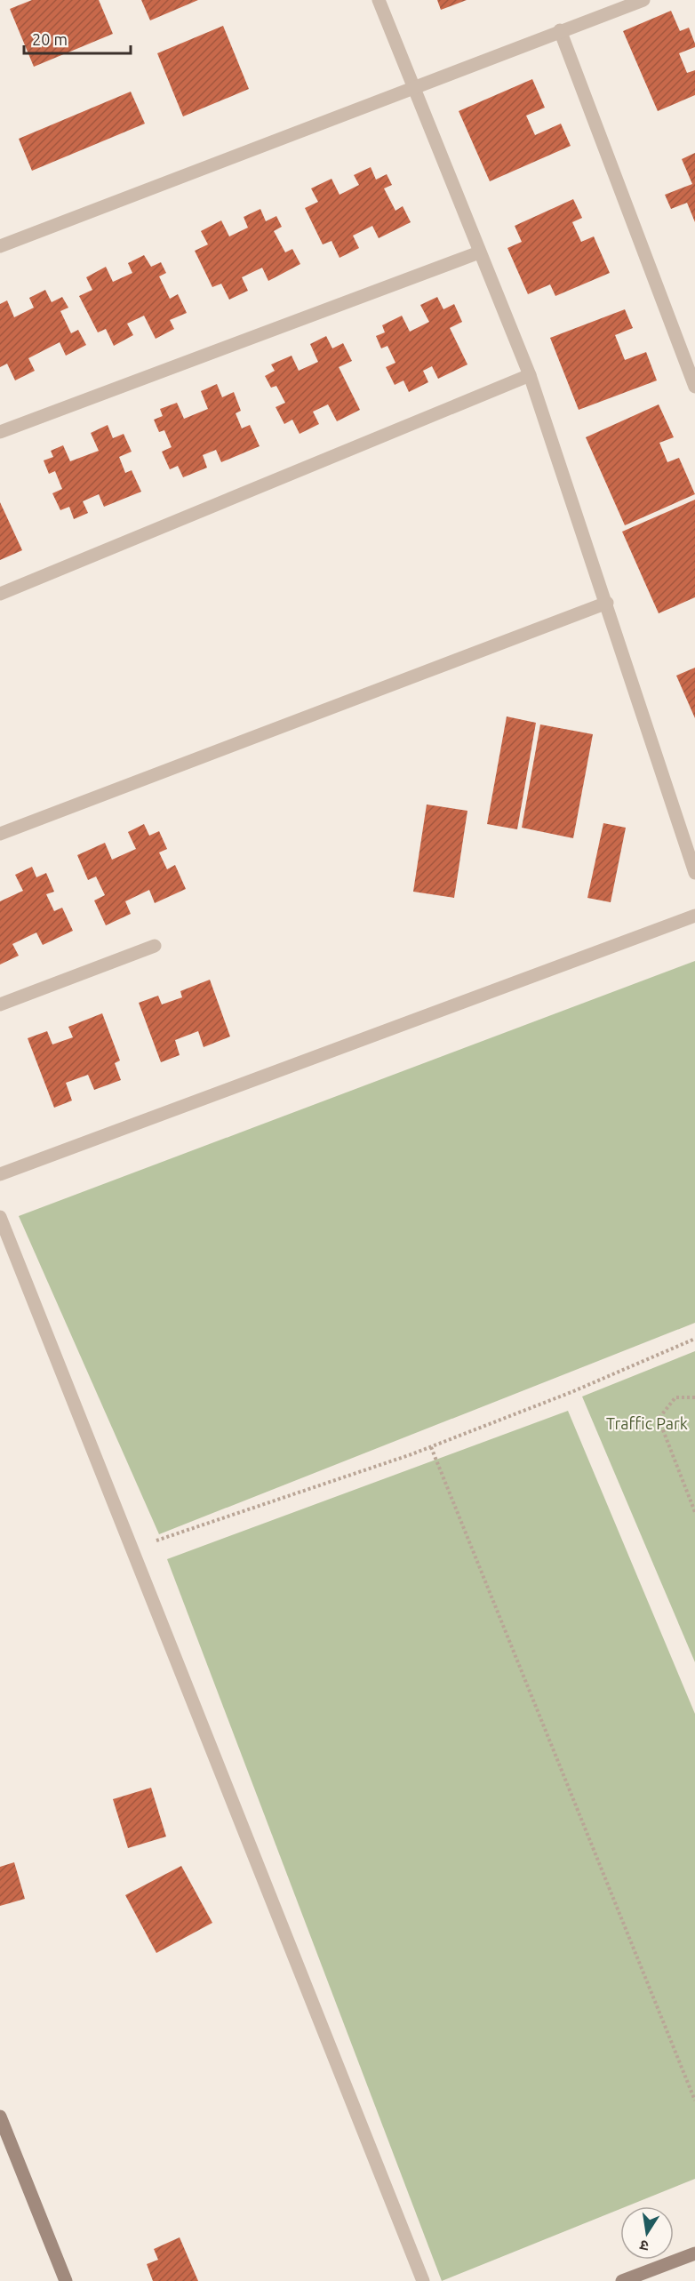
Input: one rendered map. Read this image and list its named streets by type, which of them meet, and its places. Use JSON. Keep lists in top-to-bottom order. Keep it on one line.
{"parks":["Traffic Park"],"scale_bar":"20 m","north":"bottom"}
